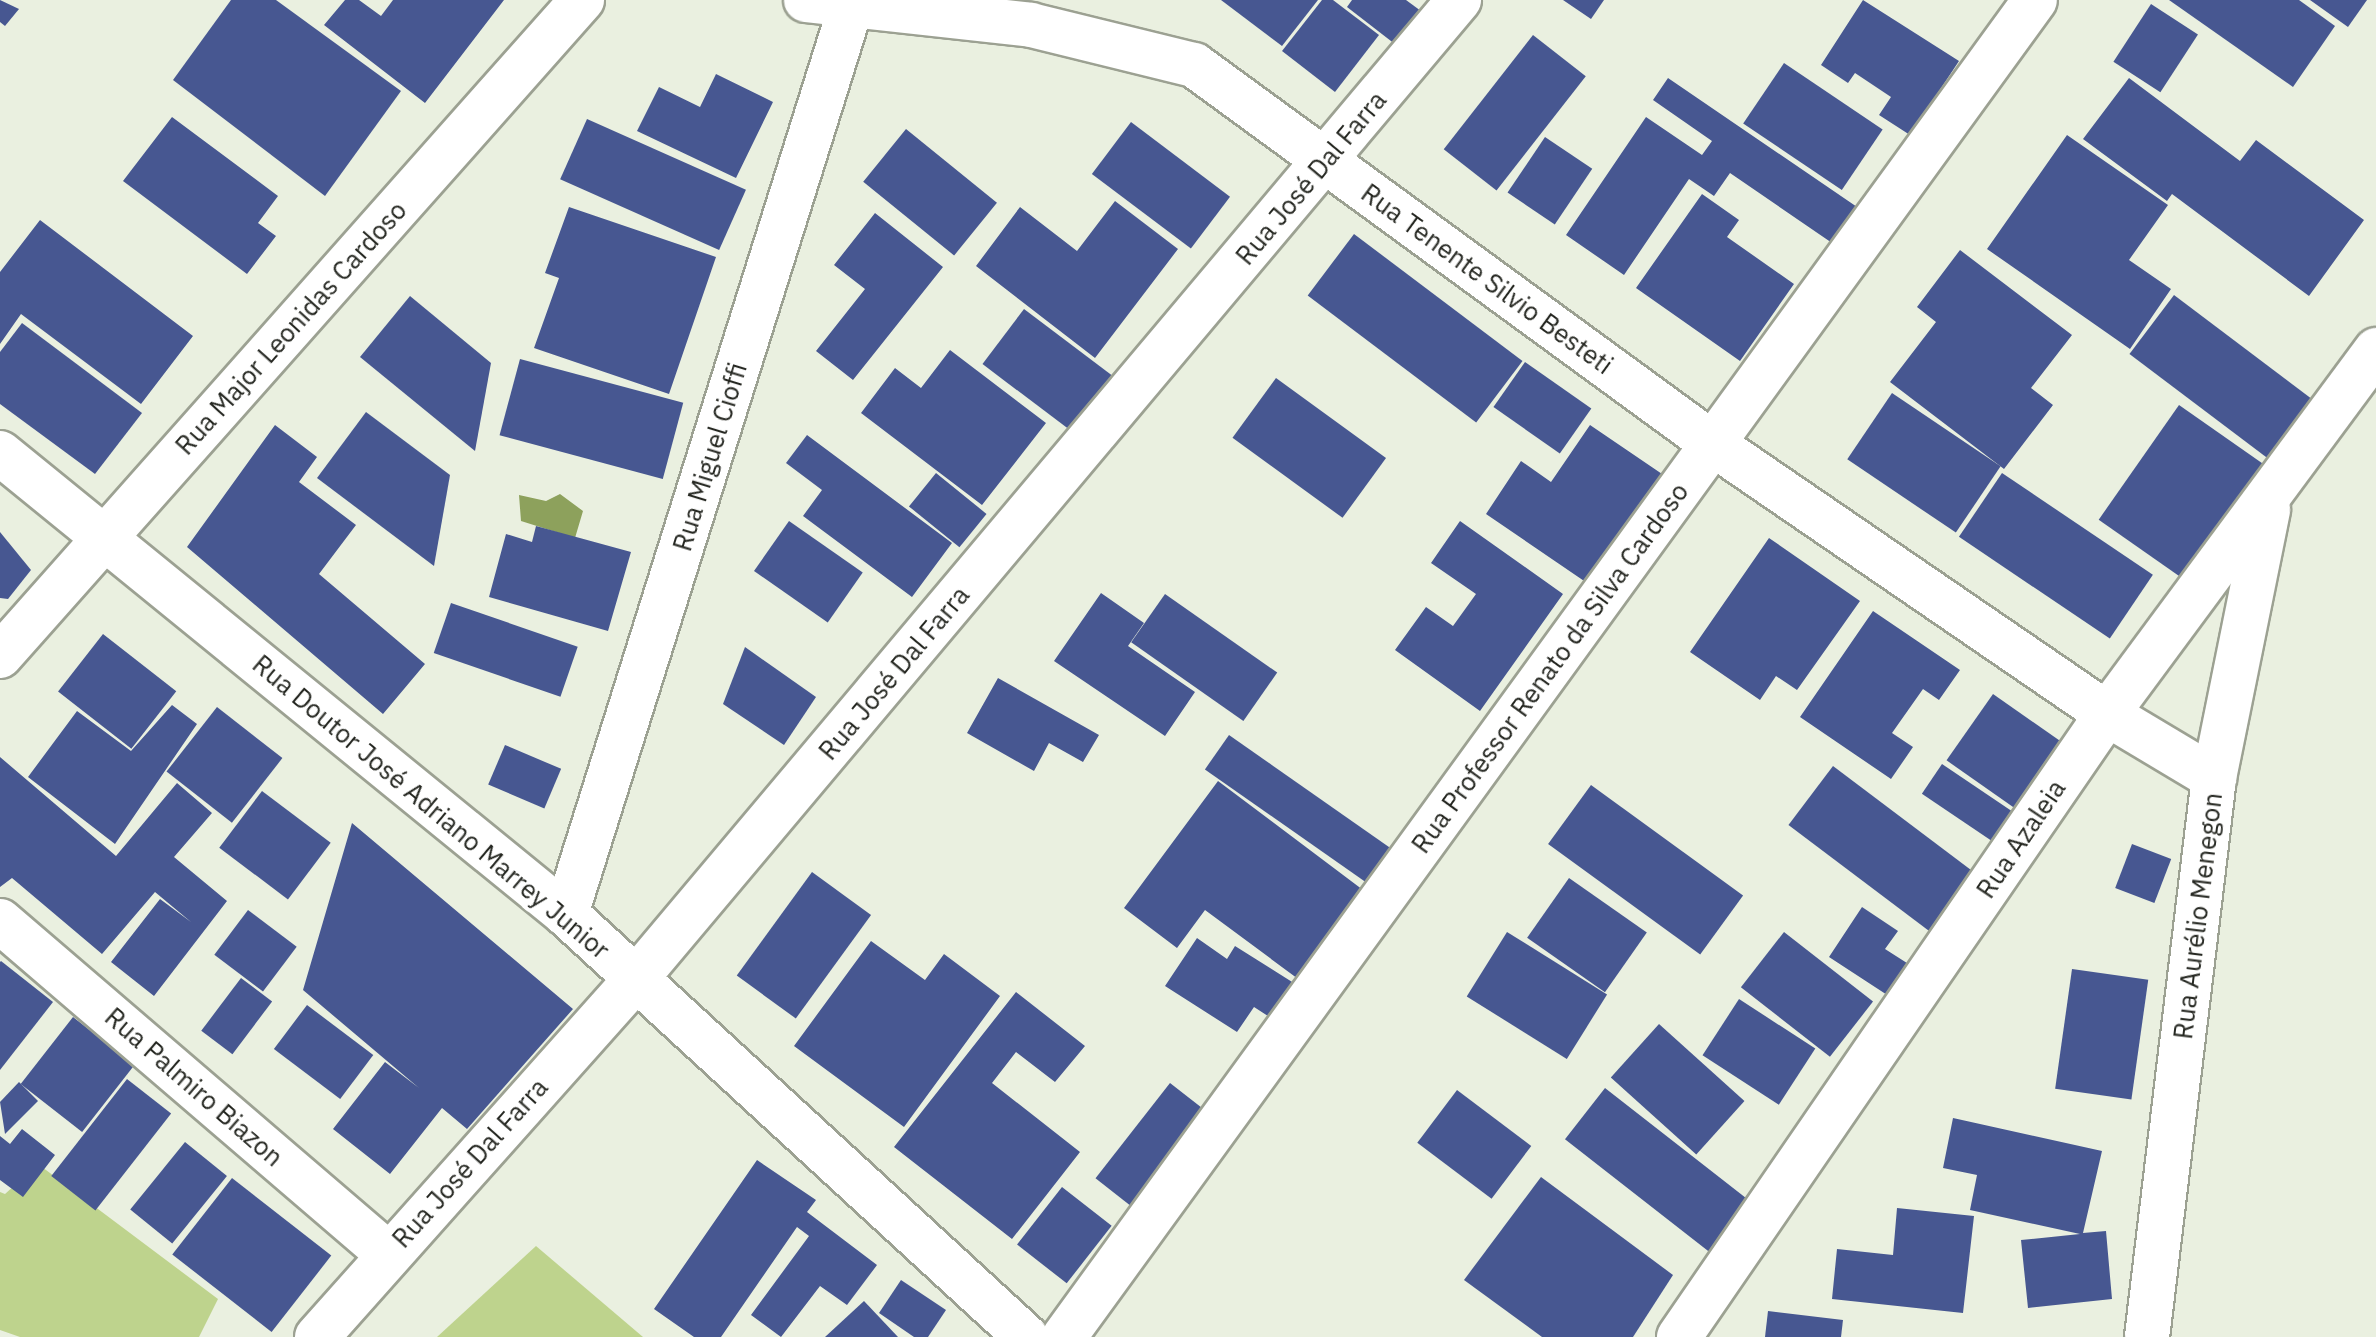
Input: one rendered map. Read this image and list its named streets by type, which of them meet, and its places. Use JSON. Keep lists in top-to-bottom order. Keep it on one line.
{"streets":{"street":["Rua José Dal Farra","Rua Tenente Silvio Besteti","Rua Major Leonidas Cardoso","Rua Miguel Cioffi","Rua Professor Renato da Silva Cardoso","Rua Doutor José Adriano Marrey Junior","Rua Azaleia","Rua Aurélio Menegon","Rua Palmiro Biazon"]},"crossings":[["Rua José Dal Farra","Rua Tenente Silvio Besteti"],["Rua José Dal Farra","Rua Doutor José Adriano Marrey Junior"],["Rua José Dal Farra","Rua Palmiro Biazon"],["Rua Tenente Silvio Besteti","Rua Miguel Cioffi"],["Rua Tenente Silvio Besteti","Rua Professor Renato da Silva Cardoso"],["Rua Tenente Silvio Besteti","Rua Azaleia"],["Rua Tenente Silvio Besteti","Rua Aurélio Menegon"],["Rua Major Leonidas Cardoso","Rua Doutor José Adriano Marrey Junior"],["Rua Miguel Cioffi","Rua Doutor José Adriano Marrey Junior"],["Rua Azaleia","Rua Aurélio Menegon"]]}
